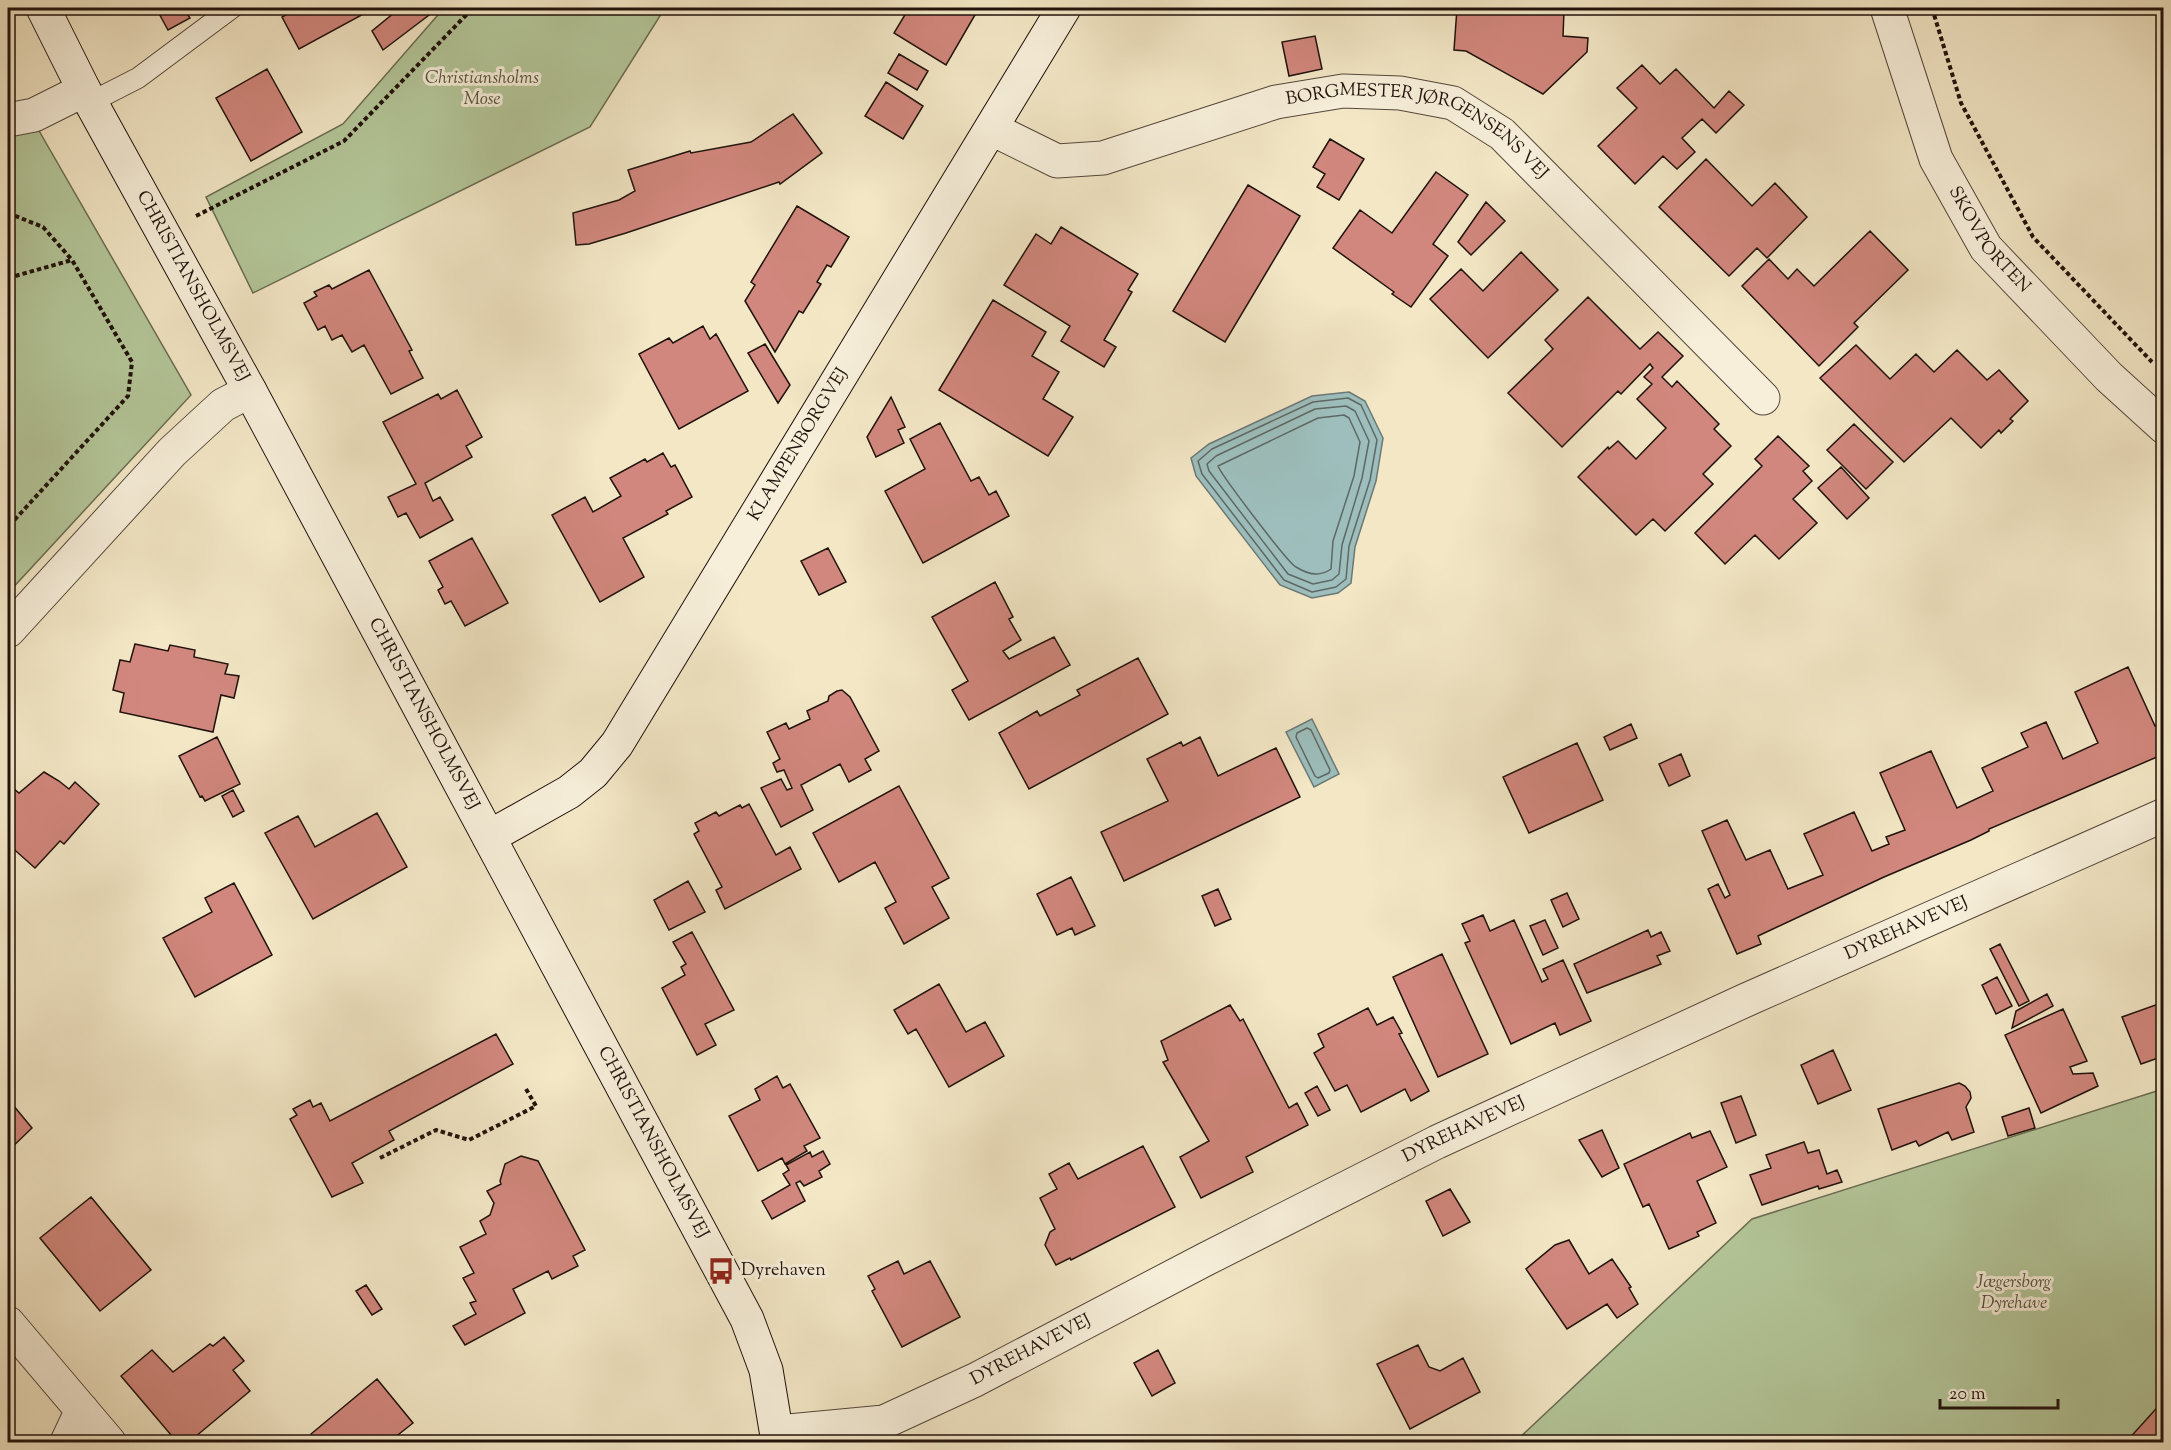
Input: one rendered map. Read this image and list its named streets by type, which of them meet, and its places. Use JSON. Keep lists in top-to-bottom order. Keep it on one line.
{"streets":{"street":["BORGMESTER JØRGENSENS VEJ","SKOVPORTEN","CHRISTIANSHOLMSVEJ","KLAMPENBORGVEJ","DYREHAVEVEJ"]},"crossings":[["BORGMESTER JØRGENSENS VEJ","KLAMPENBORGVEJ"],["CHRISTIANSHOLMSVEJ","KLAMPENBORGVEJ"],["CHRISTIANSHOLMSVEJ","DYREHAVEVEJ"]],"parks":["Christiansholms Mose","Jægersborg Dyrehave"],"places":{"bus stop":["Dyrehaven"]},"scale_bar":"20 m"}
